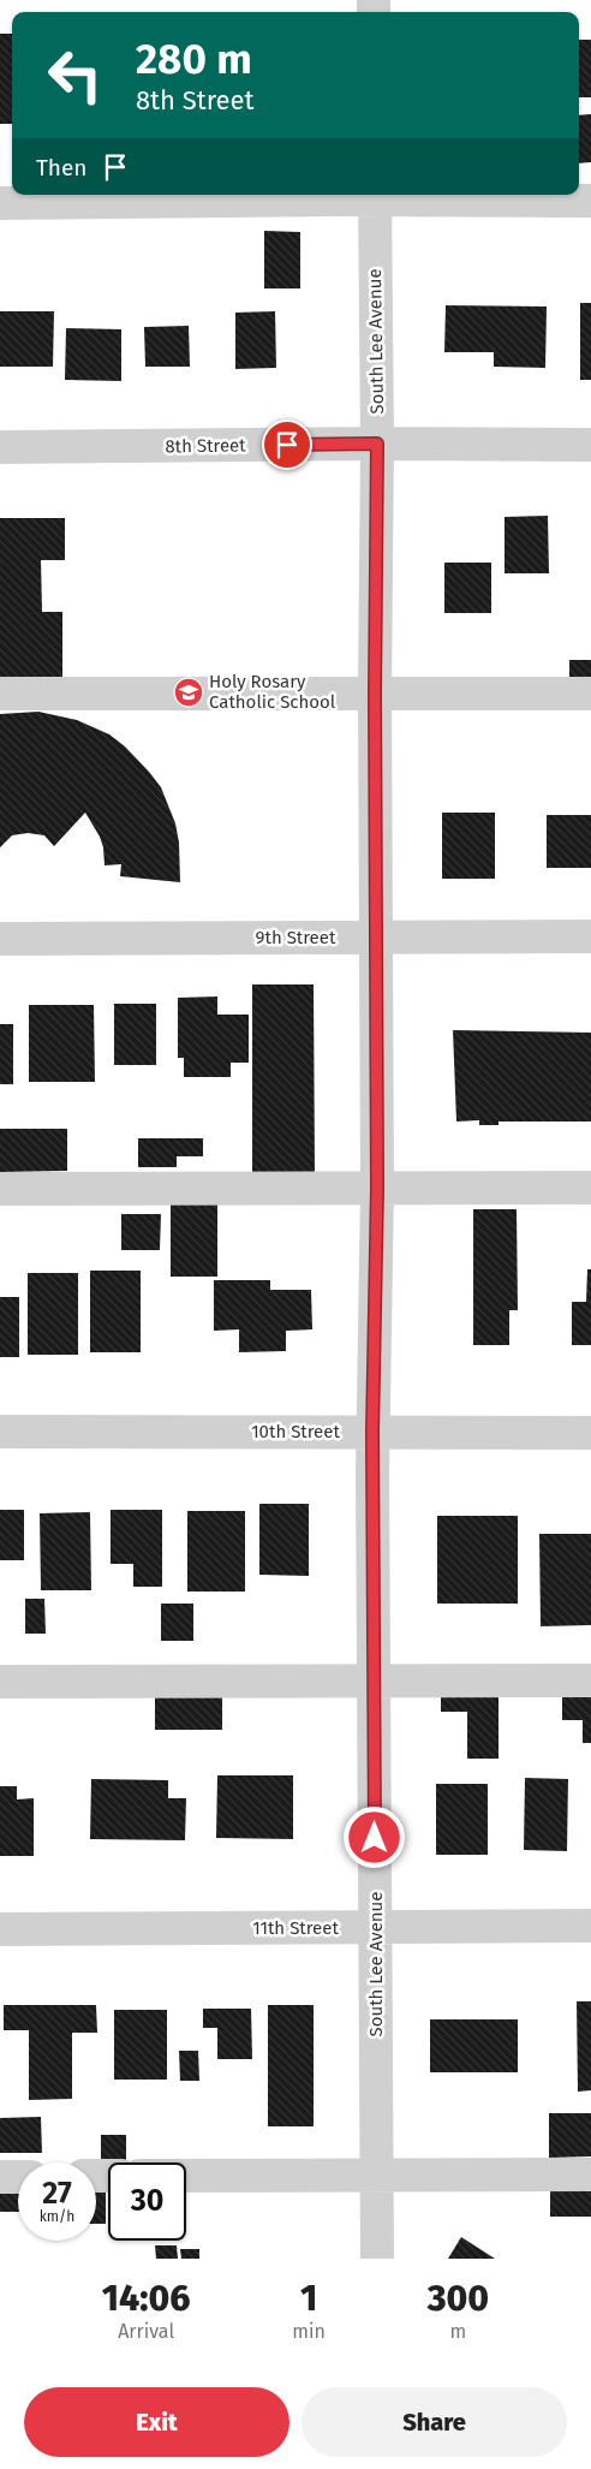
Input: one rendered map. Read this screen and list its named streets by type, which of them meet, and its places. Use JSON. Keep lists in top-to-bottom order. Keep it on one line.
{"streets":{"street":["South Lee Avenue","8th Street","9th Street","10th Street","11th Street"]},"crossings":[["South Lee Avenue","8th Street"],["South Lee Avenue","9th Street"],["South Lee Avenue","10th Street"],["South Lee Avenue","11th Street"]],"places":{"school or university":["Holy Rosary Catholic School"]},"page":{"turn":["280 m","8th Street"],"then":"Then","speed":"27 km/h","limit":"30","eta":["14:06","Arrival","1","min","300","m"],"buttons":["Exit","Share"]}}
